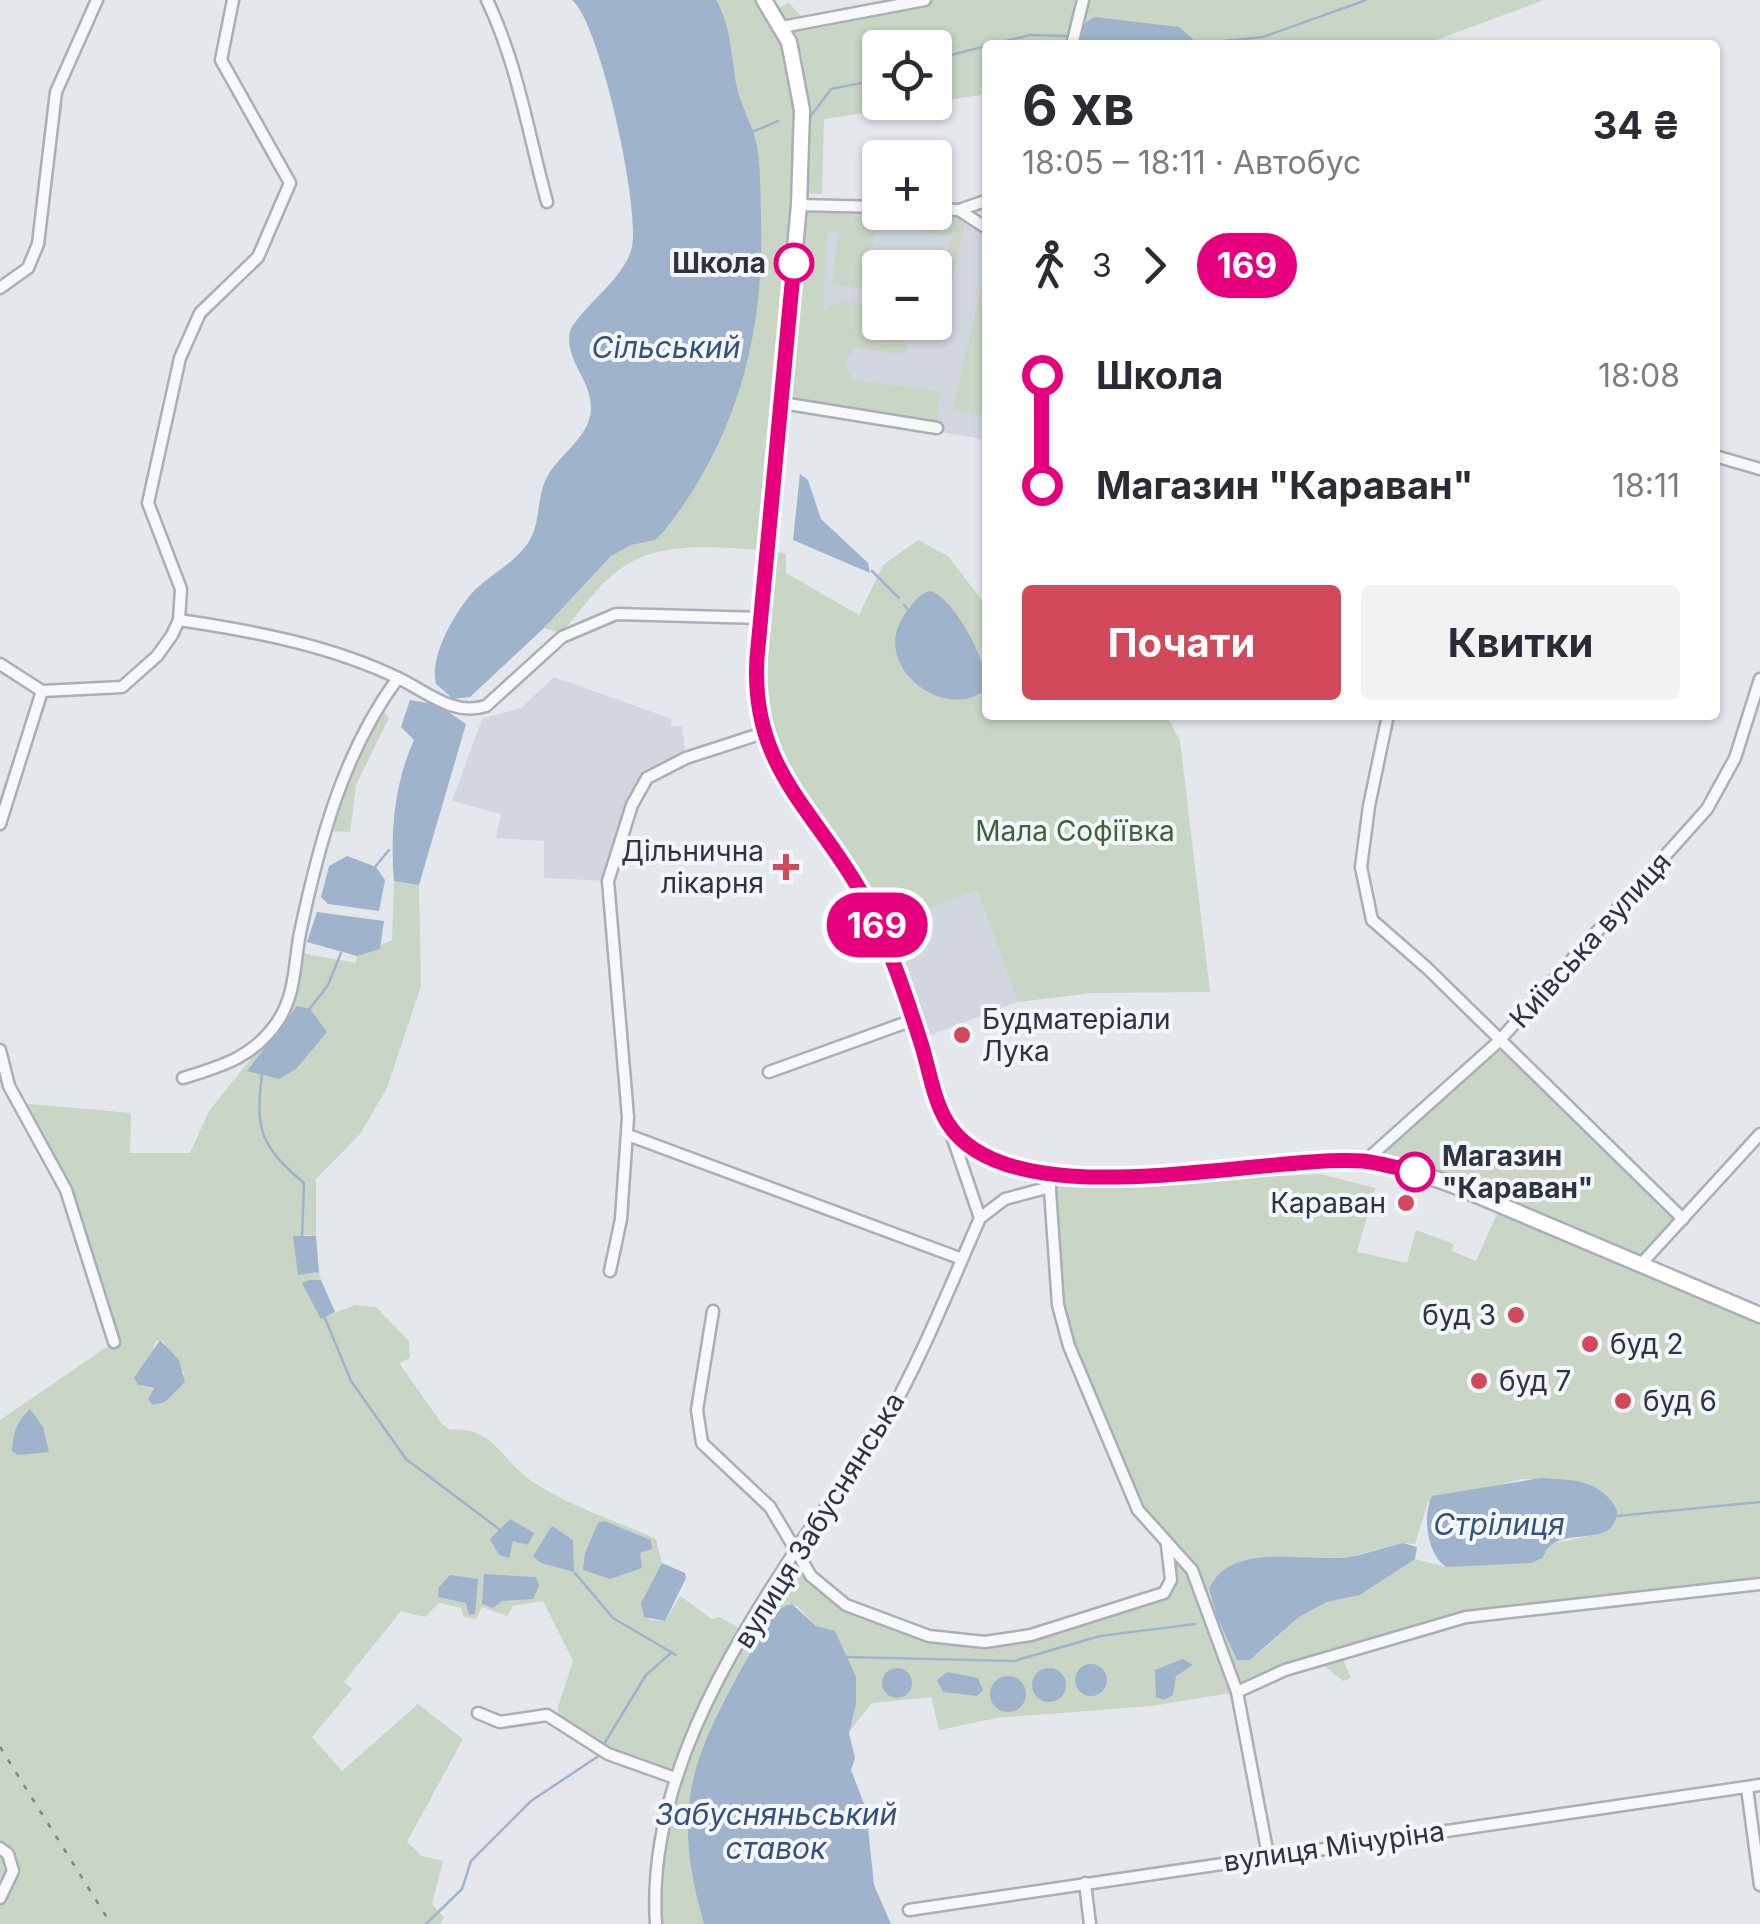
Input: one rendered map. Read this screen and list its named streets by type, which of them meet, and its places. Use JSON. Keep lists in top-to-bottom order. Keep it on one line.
{"streets":{"street":["Київська вулиця","вулиця Забуснянська","вулиця Мічуріна"]},"water":["Сільський","Стрілиця","Забусняньський ставок"],"parks":["Мала Софіївка"],"places":{"other":["Школа","Будматеріали Лука","Магазин \"Караван\"","Караван","буд 3","буд 2","буд 7","буд 6"],"health":["Дільнична лікарня"]},"lines":["bus line 169"],"page":{"on_map":"169","map_buttons":["+","−"],"heading":["6 хв","18:05 – 18:11 · Автобус","34 ₴"],"legs":["3","169"],"list":[{"name":"Школа","value":"18:08"},{"name":"Магазин \"Караван\"","value":"18:11"}],"buttons":["Почати","Квитки"]}}
